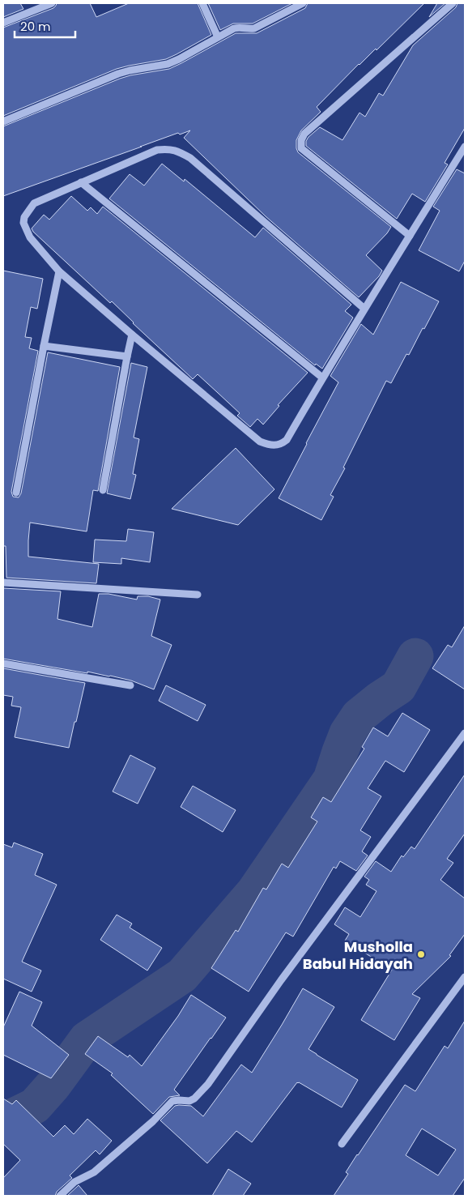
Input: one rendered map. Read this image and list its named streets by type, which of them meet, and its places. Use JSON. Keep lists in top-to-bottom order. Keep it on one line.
{"places":["Musholla Babul Hidayah"],"scale_bar":"20 m"}
